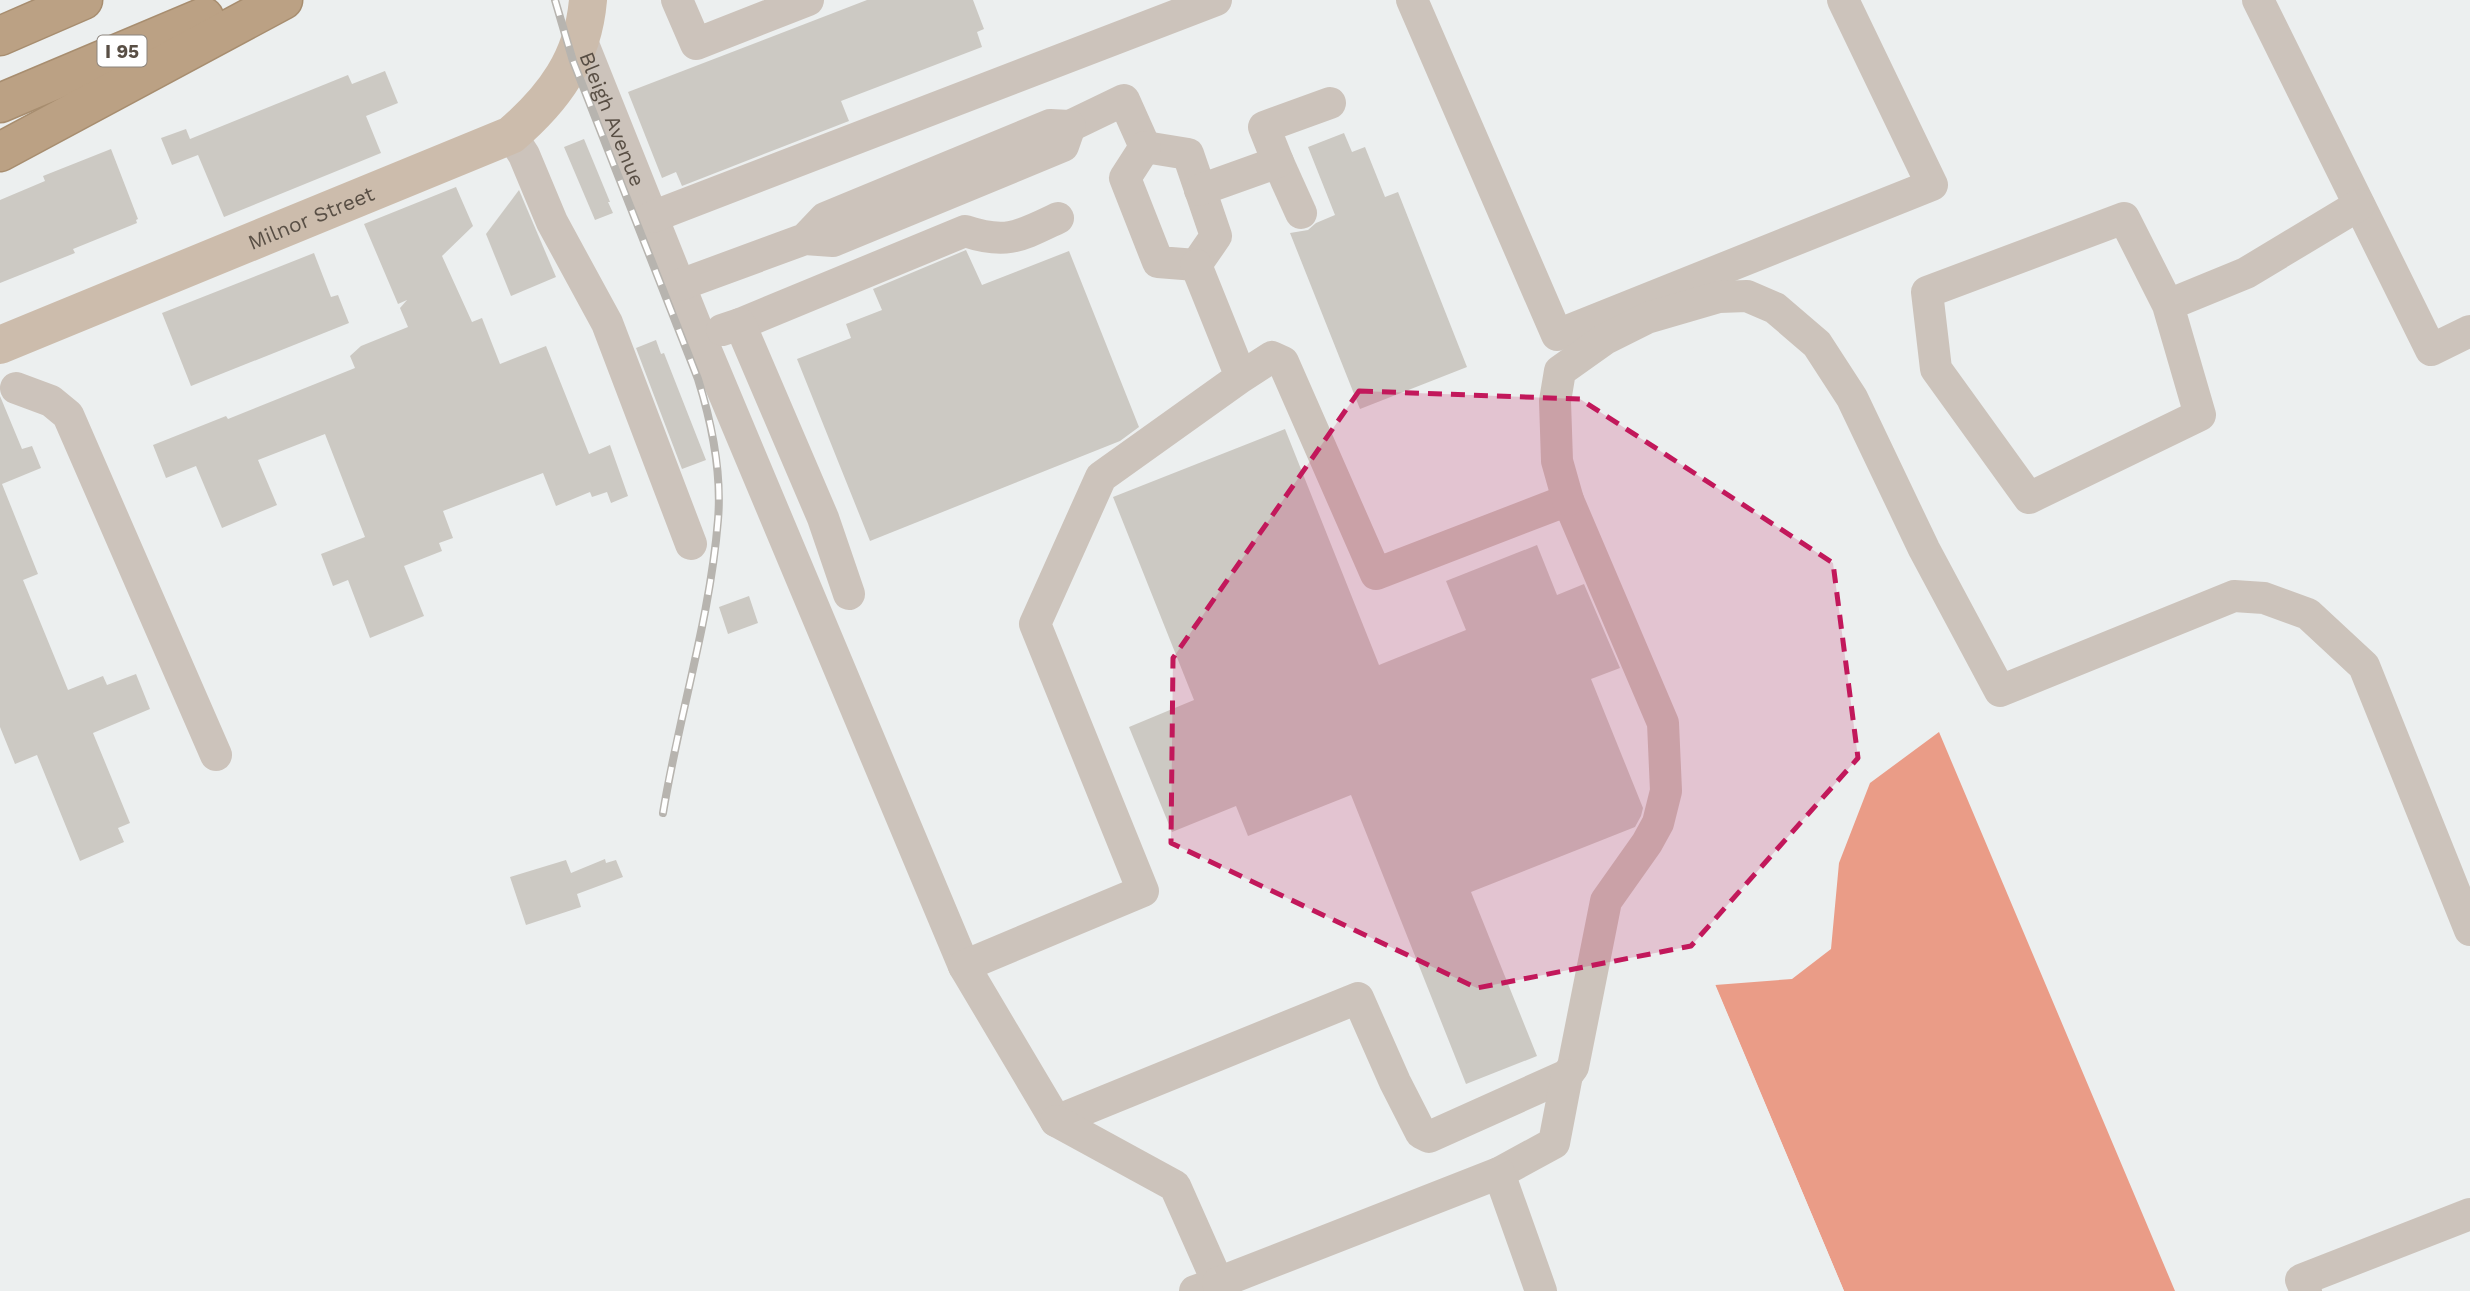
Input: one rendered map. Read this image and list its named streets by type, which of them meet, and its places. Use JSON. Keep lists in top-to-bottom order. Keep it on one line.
{"streets":{"highway":["I 95"],"main road":["Bleigh Avenue","Milnor Street"]},"crossings":[["Bleigh Avenue","Milnor Street"]]}
